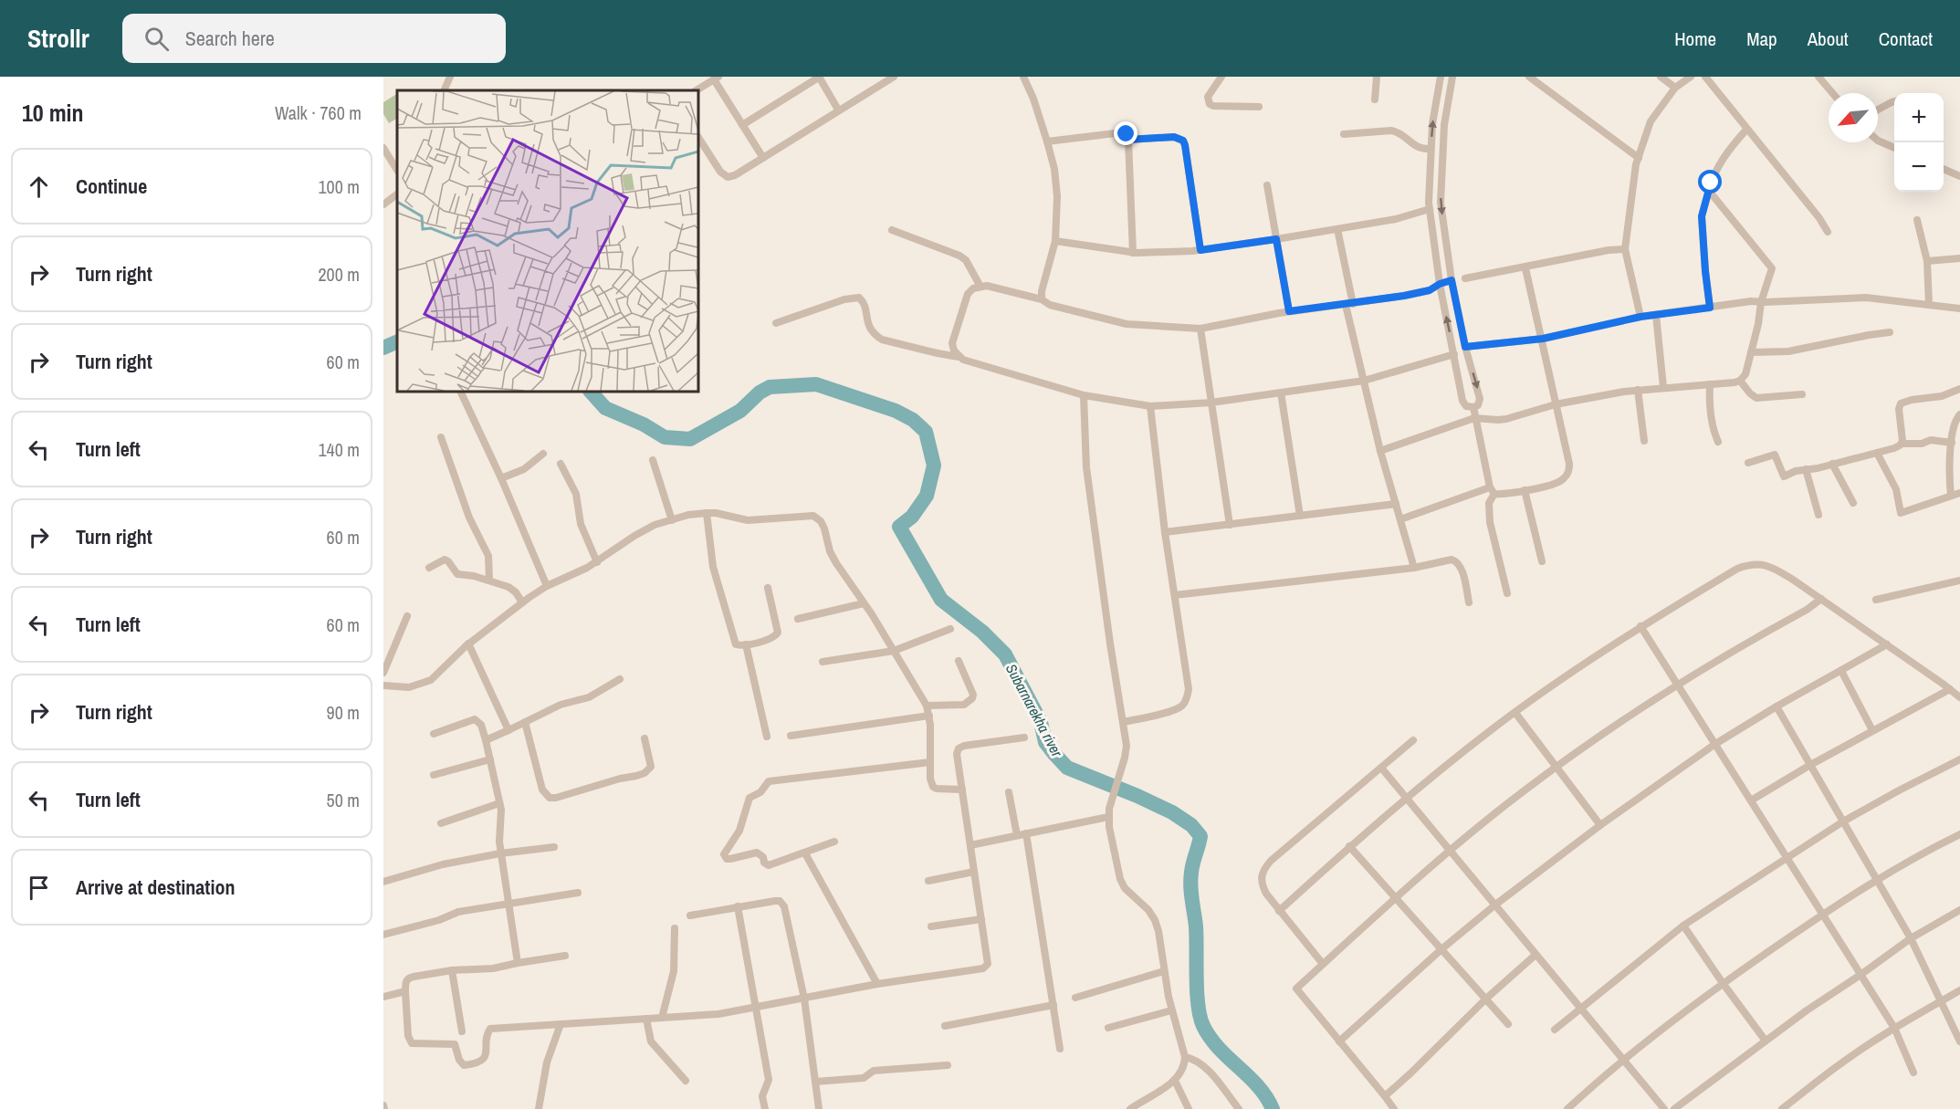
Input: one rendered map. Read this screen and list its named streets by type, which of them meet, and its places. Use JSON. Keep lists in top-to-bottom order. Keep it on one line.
{"water":["Subarnarekha river"],"north":"bottom left","page":{"header":"Strollr","search":"Search here","nav":["Home","Map","About","Contact"],"heading":["10 min","Walk · 760 m"],"map_buttons":["+","−"],"list":[["Continue","100 m"],["Turn right","200 m"],["Turn right","60 m"],["Turn left","140 m"],["Turn right","60 m"],["Turn left","60 m"],["Turn right","90 m"],["Turn left","50 m"],"Arrive at destination"]}}
